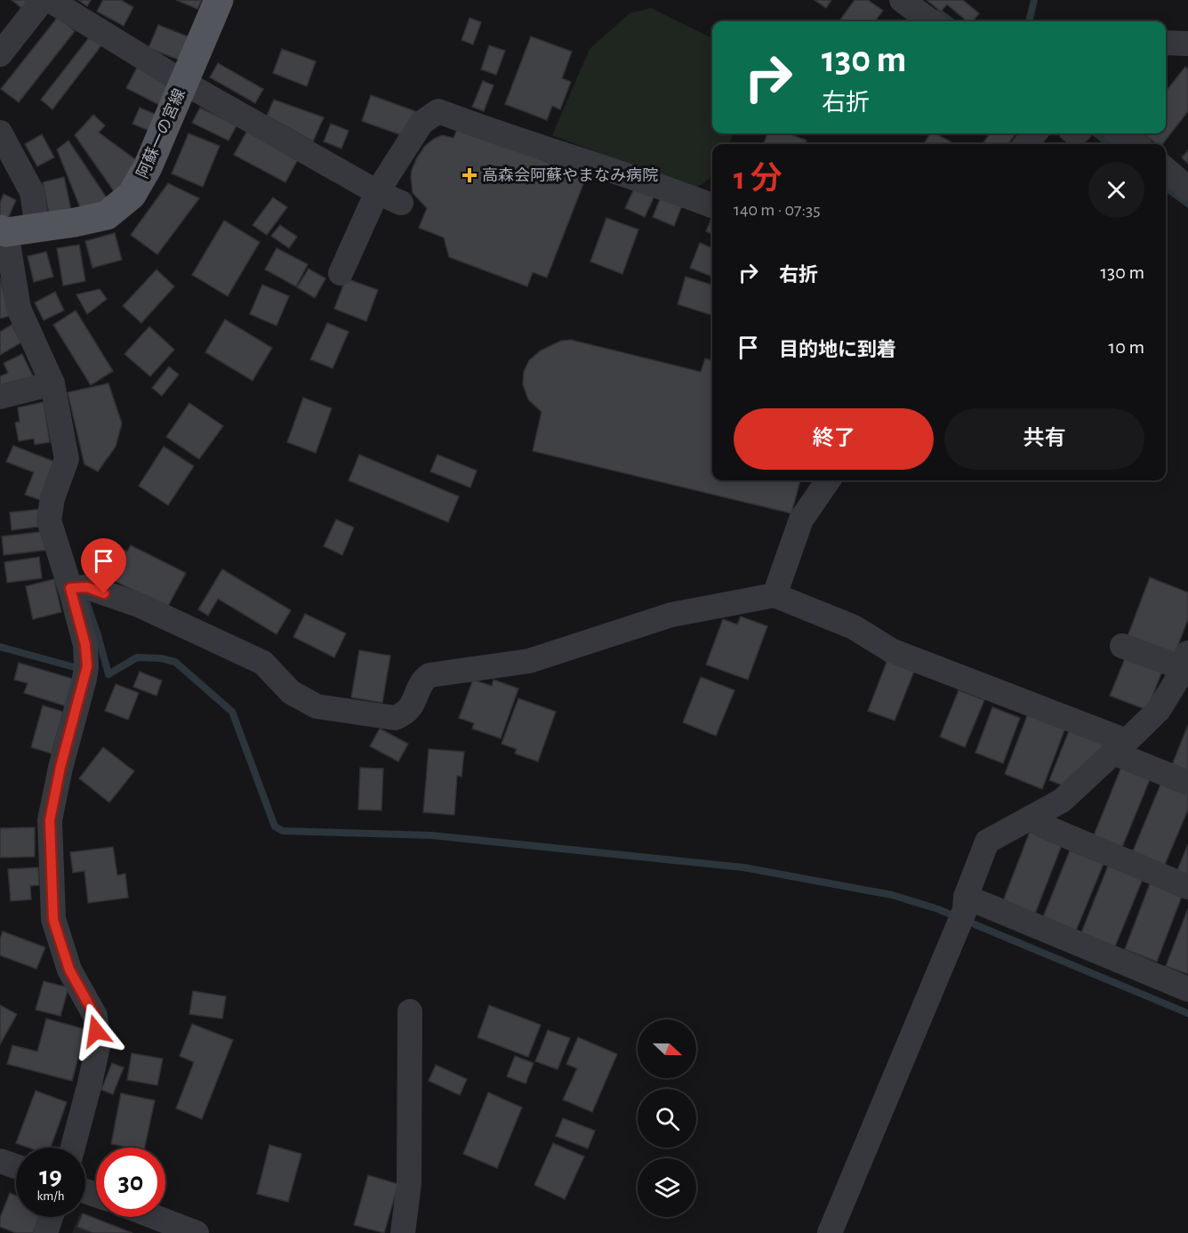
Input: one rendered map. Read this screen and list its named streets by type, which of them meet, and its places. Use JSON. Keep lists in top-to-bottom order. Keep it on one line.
{"streets":{"main road":["阿蘇一の宮線"]},"places":{"health":["高森会阿蘇やまなみ病院"]},"north":"right","page":{"turn":["130 m","右折"],"heading":["1 分","140 m · 07:35"],"list":[{"name":"右折","value":"130 m"},{"name":"目的地に到着","value":"10 m"}],"buttons":["終了","共有"],"speed":"19 km/h","limit":"30"}}
